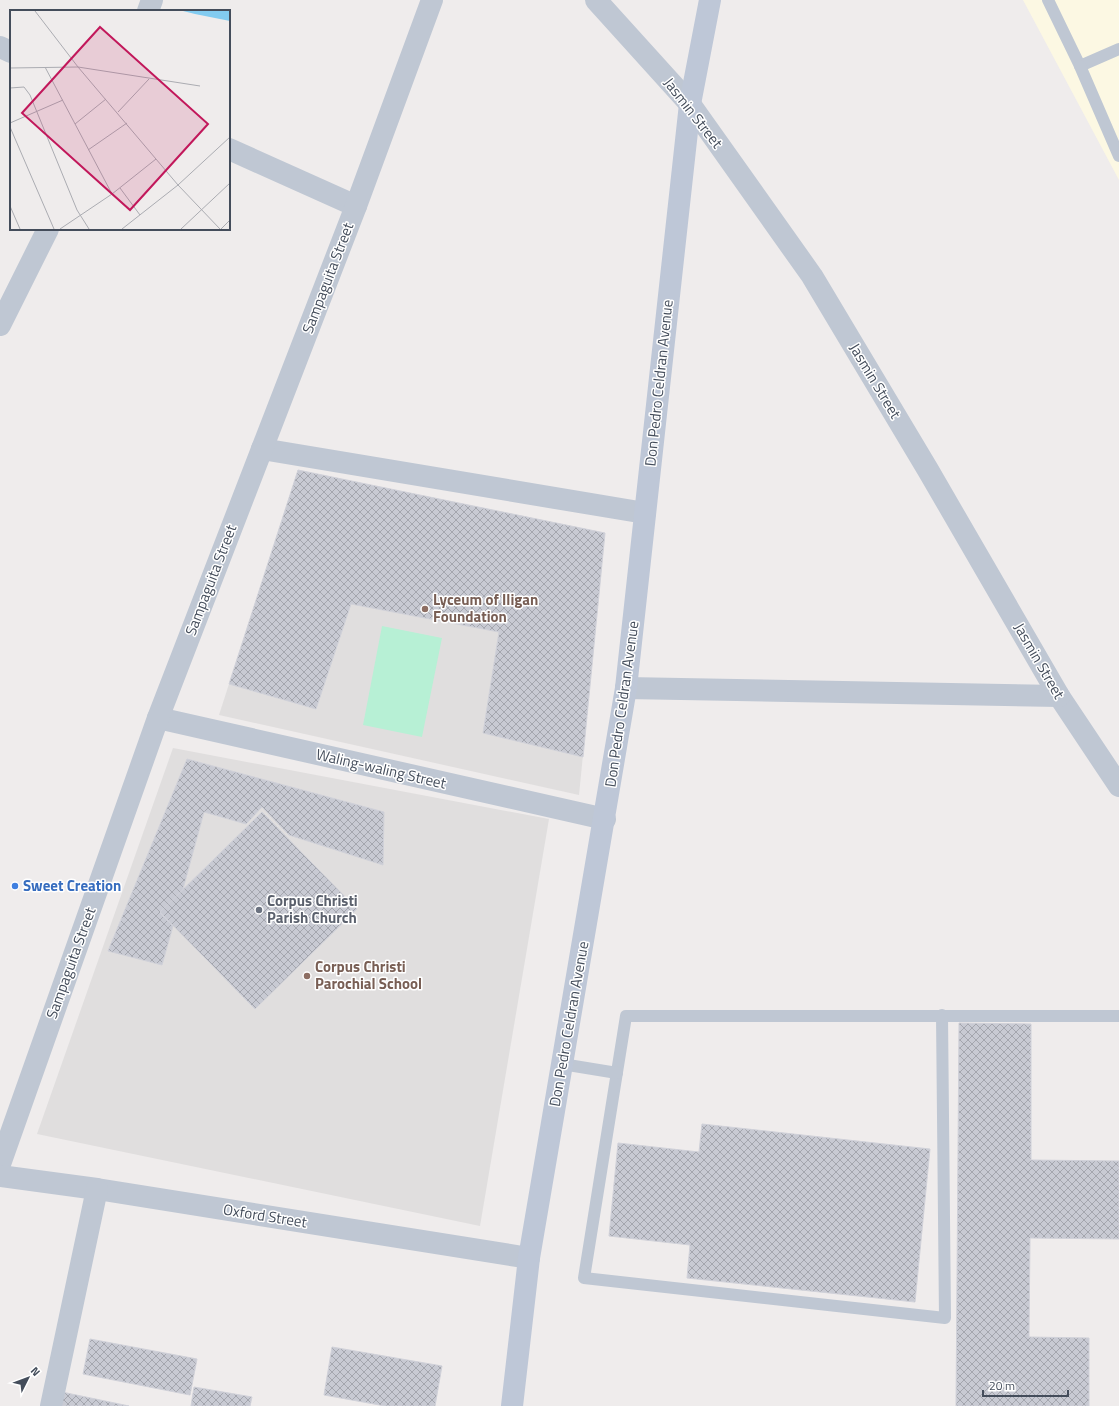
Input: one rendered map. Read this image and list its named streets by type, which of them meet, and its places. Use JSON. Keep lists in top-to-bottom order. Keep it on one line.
{"streets":{"main road":["Don Pedro Celdran Avenue"],"street":["Jasmin Street","Sampaguita Street","Waling-waling Street","Oxford Street"]},"crossings":[["Jasmin Street","Don Pedro Celdran Avenue"],["Sampaguita Street","Waling-waling Street"],["Don Pedro Celdran Avenue","Waling-waling Street"],["Don Pedro Celdran Avenue","Oxford Street"]],"places":["Lyceum of Iligan Foundation","Sweet Creation","Corpus Christi Parish Church","Corpus Christi Parochial School"],"scale_bar":"20 m","north":"top right"}
